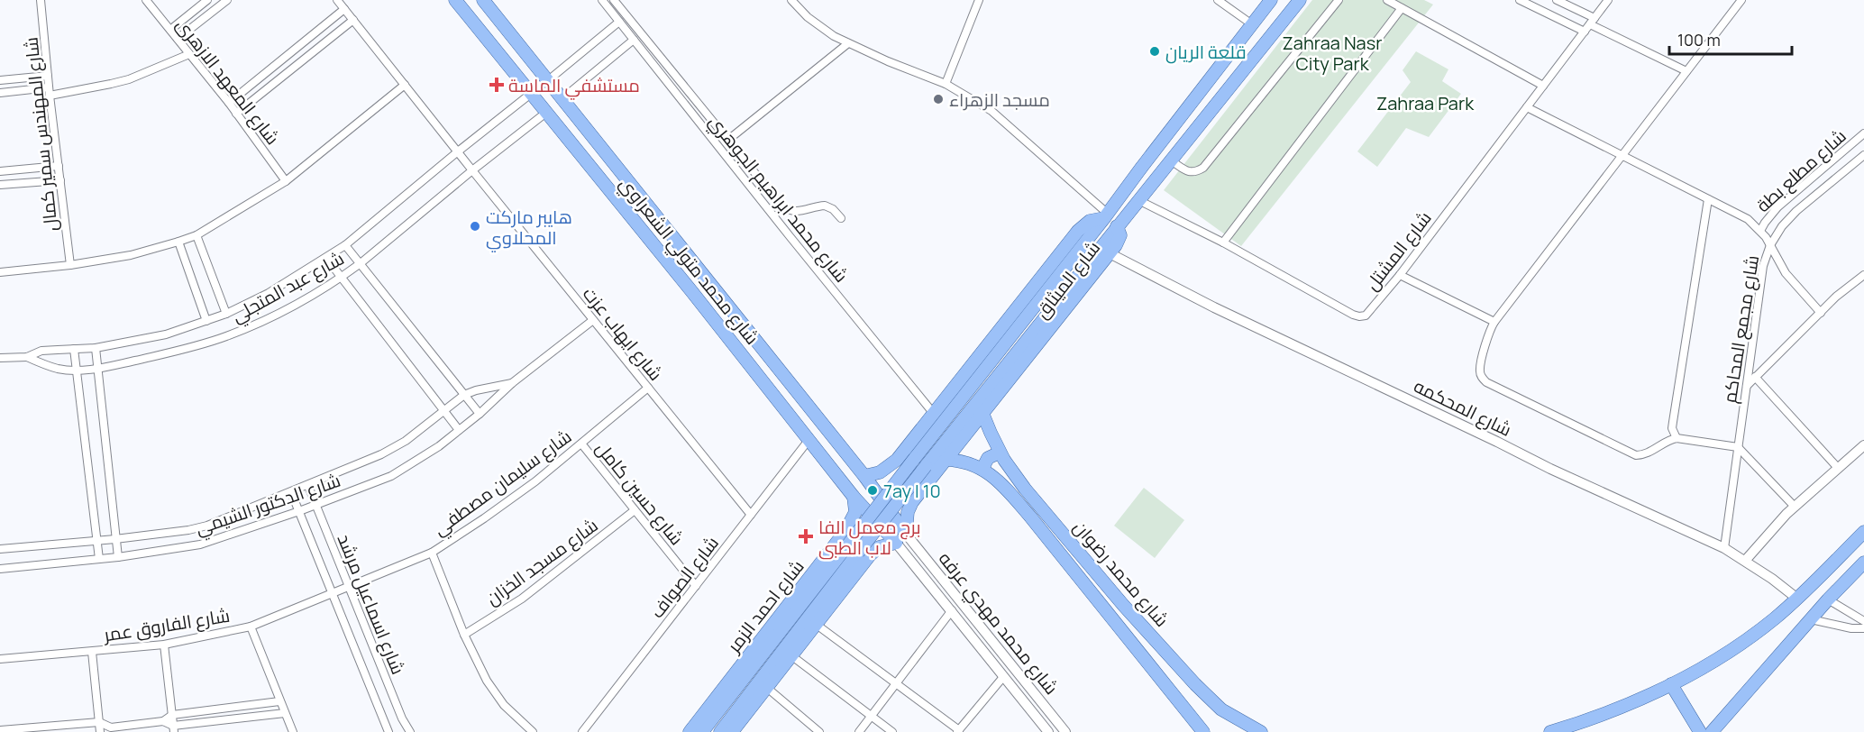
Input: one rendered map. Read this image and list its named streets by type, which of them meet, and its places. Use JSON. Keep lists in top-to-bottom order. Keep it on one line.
{"streets":{"main road":["شارع محمد متولي الشعراوي","شارع الميثاق","شارع محمد رضوان","شارع احمد الزمر"],"street":["شارع المعهد الازهرى","شارع المهندس سمير كمال","شارع مطلع بطة","شارع محمد ابراهيم الجوهري","شارع المشتل","شارع عبد المتجلي","شارع مجمع المحاكم","شارع ايهاب عزت","شارع المحكمه","شارع سليمان مصطفي","شارع حسين كامل","شارع الدكتور الشيمي","شارع مسجد الخزان","شارع الصواف","شارع اسماعيل مرشد","شارع محمد مهدي عرفه","شارع الفاروق عمر"]},"crossings":[["شارع محمد ابراهيم الجوهري","شارع الميثاق"],["شارع المشتل","شارع الميثاق"],["شارع محمد متولي الشعراوي","شارع الميثاق"],["شارع محمد متولي الشعراوي","شارع عبد المتجلي"],["شارع محمد متولي الشعراوي","شارع الصواف"],["شارع محمد متولي الشعراوي","شارع احمد الزمر"],["شارع محمد متولي الشعراوي","شارع محمد مهدي عرفه"],["شارع الميثاق","شارع المحكمه"],["شارع الميثاق","شارع محمد رضوان"],["شارع الميثاق","شارع محمد مهدي عرفه"],["شارع عبد المتجلي","شارع ايهاب عزت"],["شارع مجمع المحاكم","شارع المحكمه"],["شارع ايهاب عزت","شارع سليمان مصطفي"],["شارع ايهاب عزت","شارع الدكتور الشيمي"],["شارع ايهاب عزت","شارع الصواف"],["شارع سليمان مصطفي","شارع حسين كامل"],["شارع سليمان مصطفي","شارع اسماعيل مرشد"],["شارع سليمان مصطفي","شارع الفاروق عمر"],["شارع حسين كامل","شارع مسجد الخزان"],["شارع حسين كامل","شارع الصواف"],["شارع الدكتور الشيمي","شارع اسماعيل مرشد"],["شارع اسماعيل مرشد","شارع الفاروق عمر"]],"parks":["Zahraa Nasr City Park","Zahraa Park"],"places":{"other":["قلعة الريان","مسجد الزهراء","هايبر ماركت المحلاوي","7ay l 10"],"health":["مستشفي الماسة","برج معمل الفا لاب الطبى"]},"scale_bar":"100 m"}
